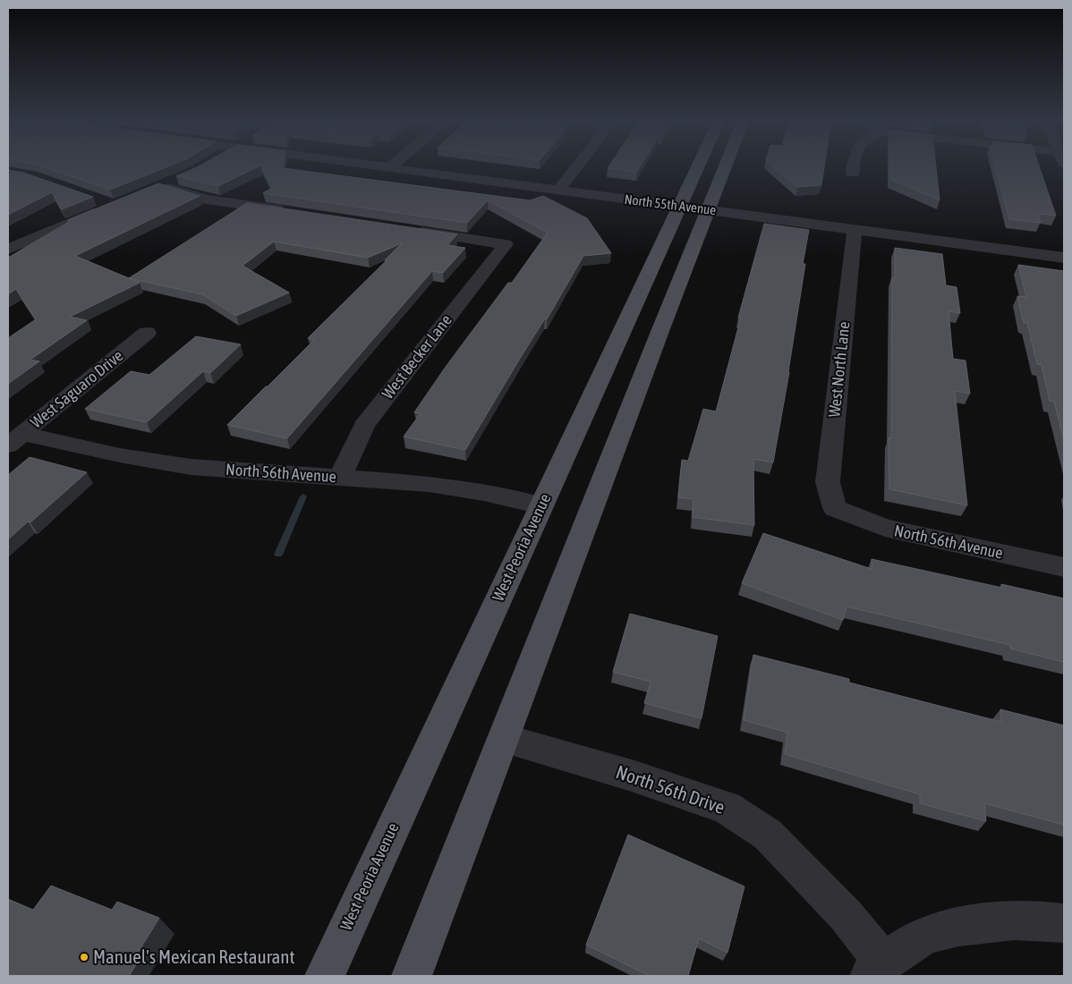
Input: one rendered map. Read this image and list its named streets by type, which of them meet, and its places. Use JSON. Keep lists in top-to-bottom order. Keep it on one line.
{"streets":{"main road":["West Peoria Avenue"],"street":["North 55th Avenue","West Becker Lane","West North Lane","West Saguaro Drive","North 56th Avenue","North 56th Drive"]},"crossings":[["North 55th Avenue","West North Lane"],["North 55th Avenue","West Peoria Avenue"],["West Becker Lane","North 56th Avenue"],["West North Lane","North 56th Avenue"],["West Saguaro Drive","North 56th Avenue"],["North 56th Avenue","West Peoria Avenue"]],"places":["Manuel's Mexican Restaurant"]}
